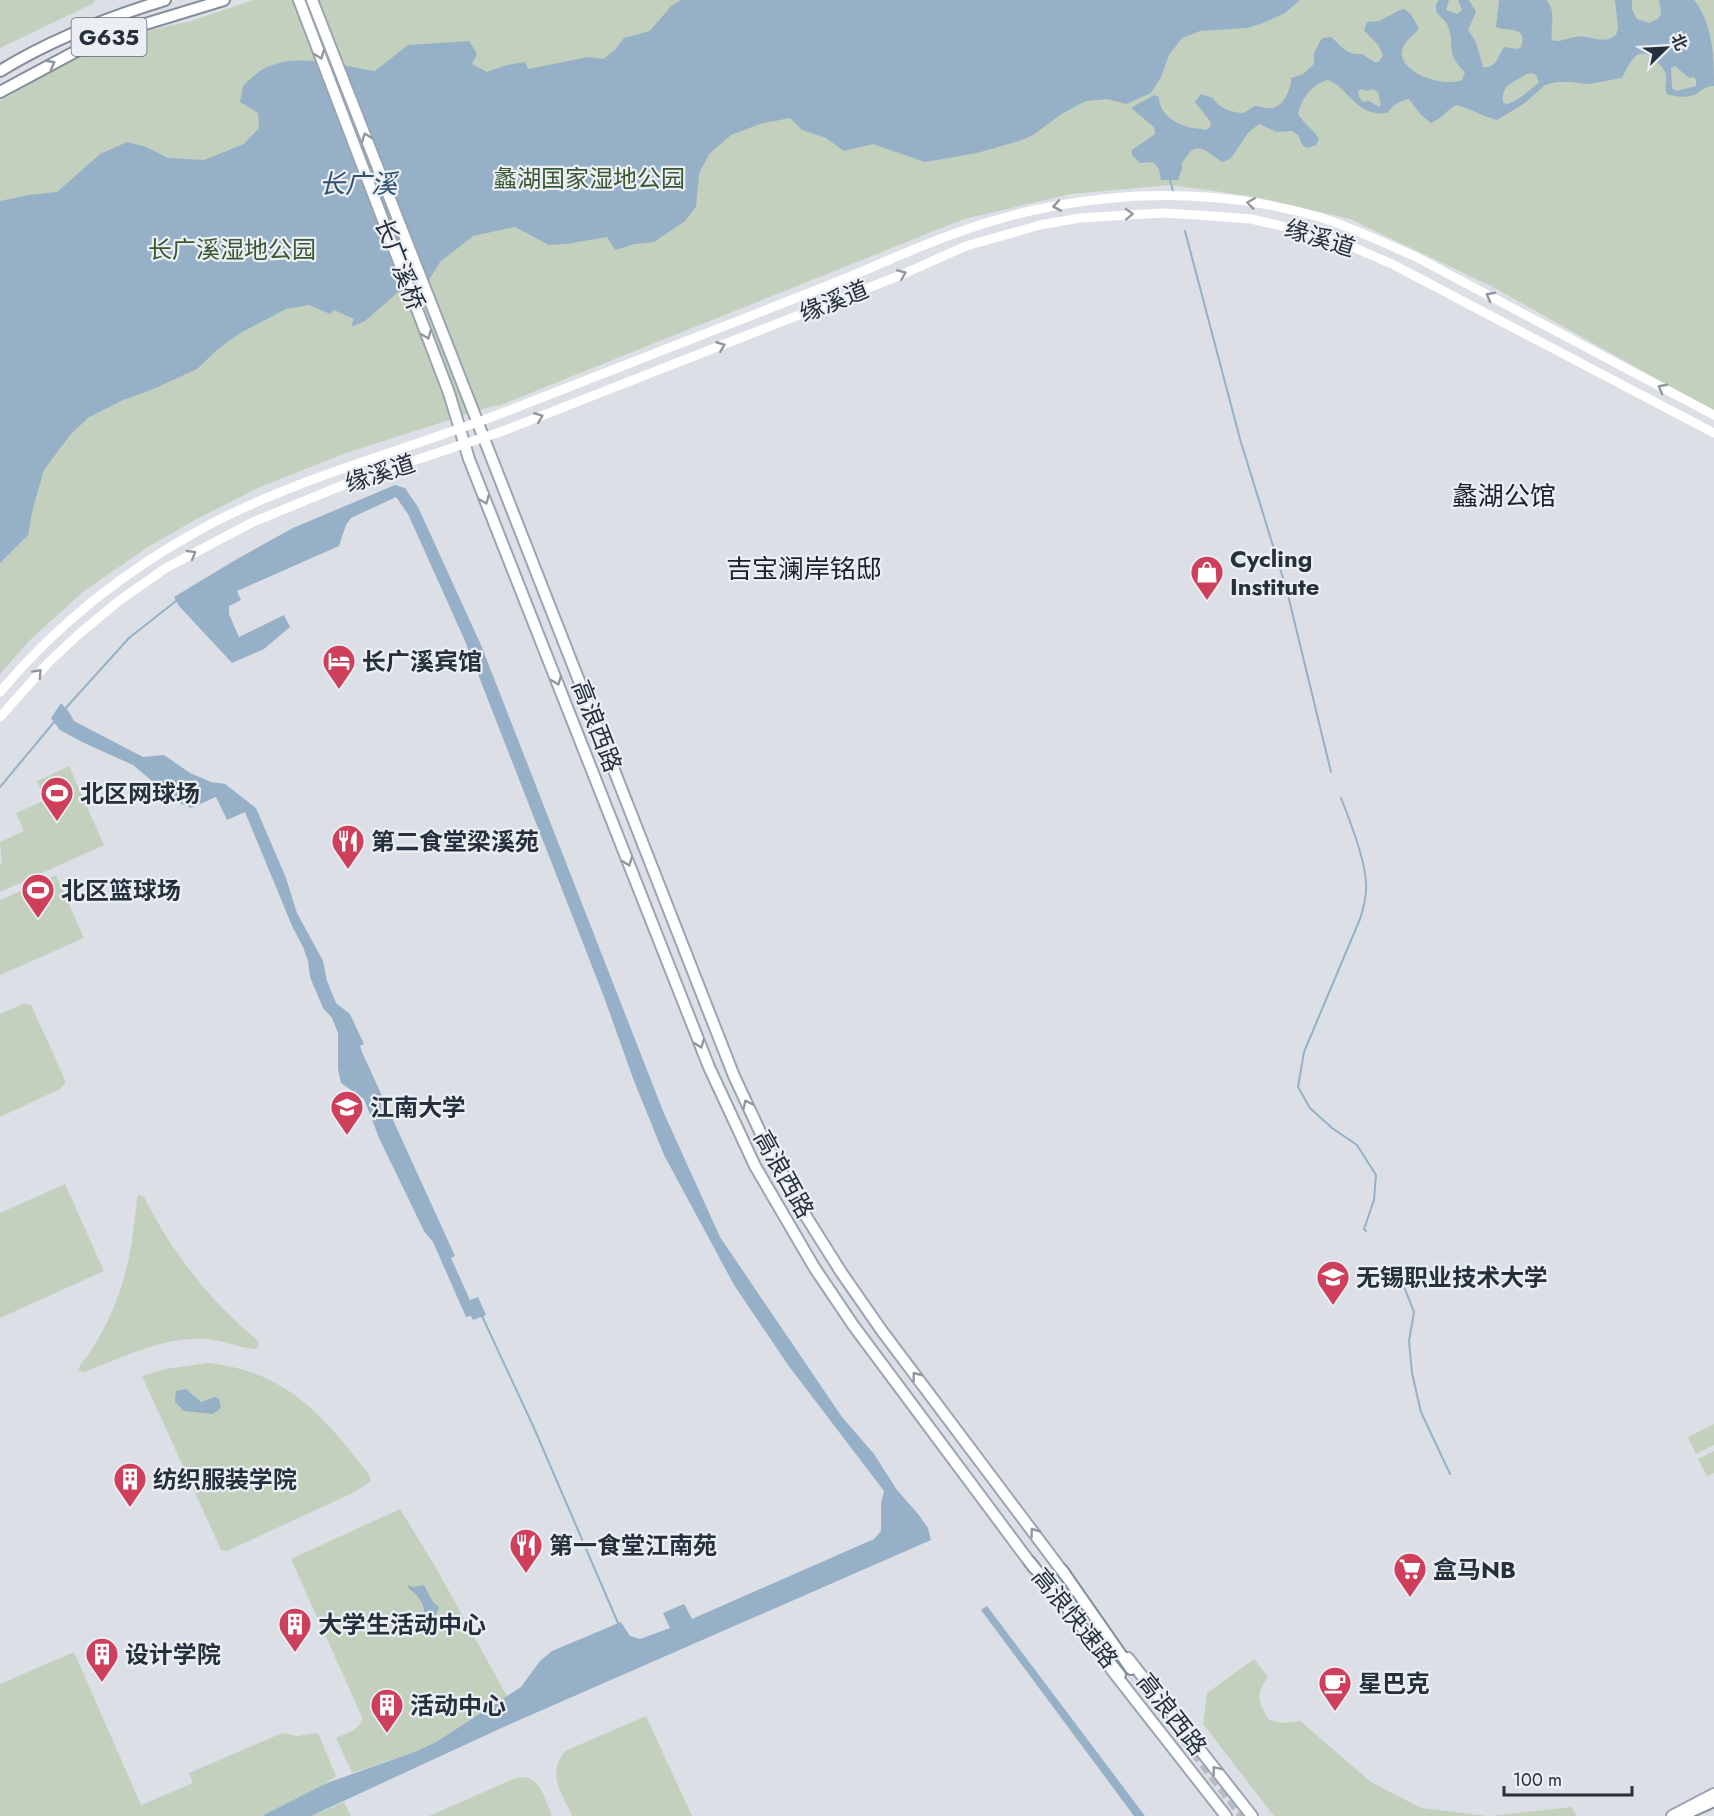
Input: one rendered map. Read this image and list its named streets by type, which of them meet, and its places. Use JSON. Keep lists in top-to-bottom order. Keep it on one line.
{"streets":{"main road":["G635","缘溪道","长广溪桥","高浪西路","高浪快速路"]},"crossings":[["缘溪道","长广溪桥"],["缘溪道","高浪西路"],["长广溪桥","高浪西路"],["高浪西路","高浪快速路"]],"districts":["蠡湖公馆","吉宝澜岸铭邸"],"water":["长广溪"],"parks":["蠡湖国家湿地公园","长广溪湿地公园"],"places":{"shop":["Cycling Institute"],"hotel":["长广溪宾馆"],"sports":["北区网球场","北区篮球场"],"restaurant":["第二食堂梁溪苑","第一食堂江南苑"],"school or university":["江南大学","无锡职业技术大学"],"building":["纺织服装学院","大学生活动中心","设计学院","活动中心"],"supermarket":["盒马NB"],"cafe":["星巴克"]},"scale_bar":"100 m","north":"top right"}
